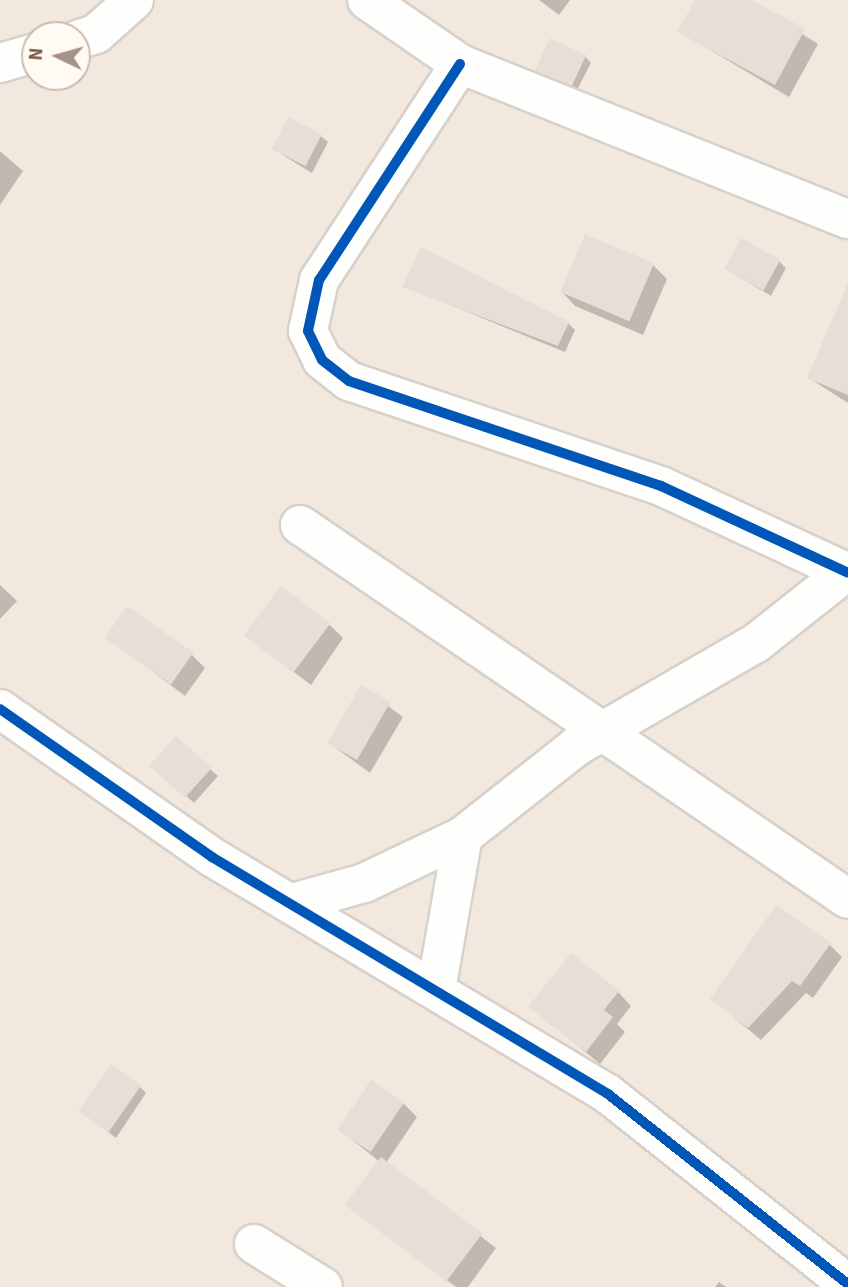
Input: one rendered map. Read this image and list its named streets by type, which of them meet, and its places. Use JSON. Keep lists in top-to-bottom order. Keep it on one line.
{"north":"left"}
